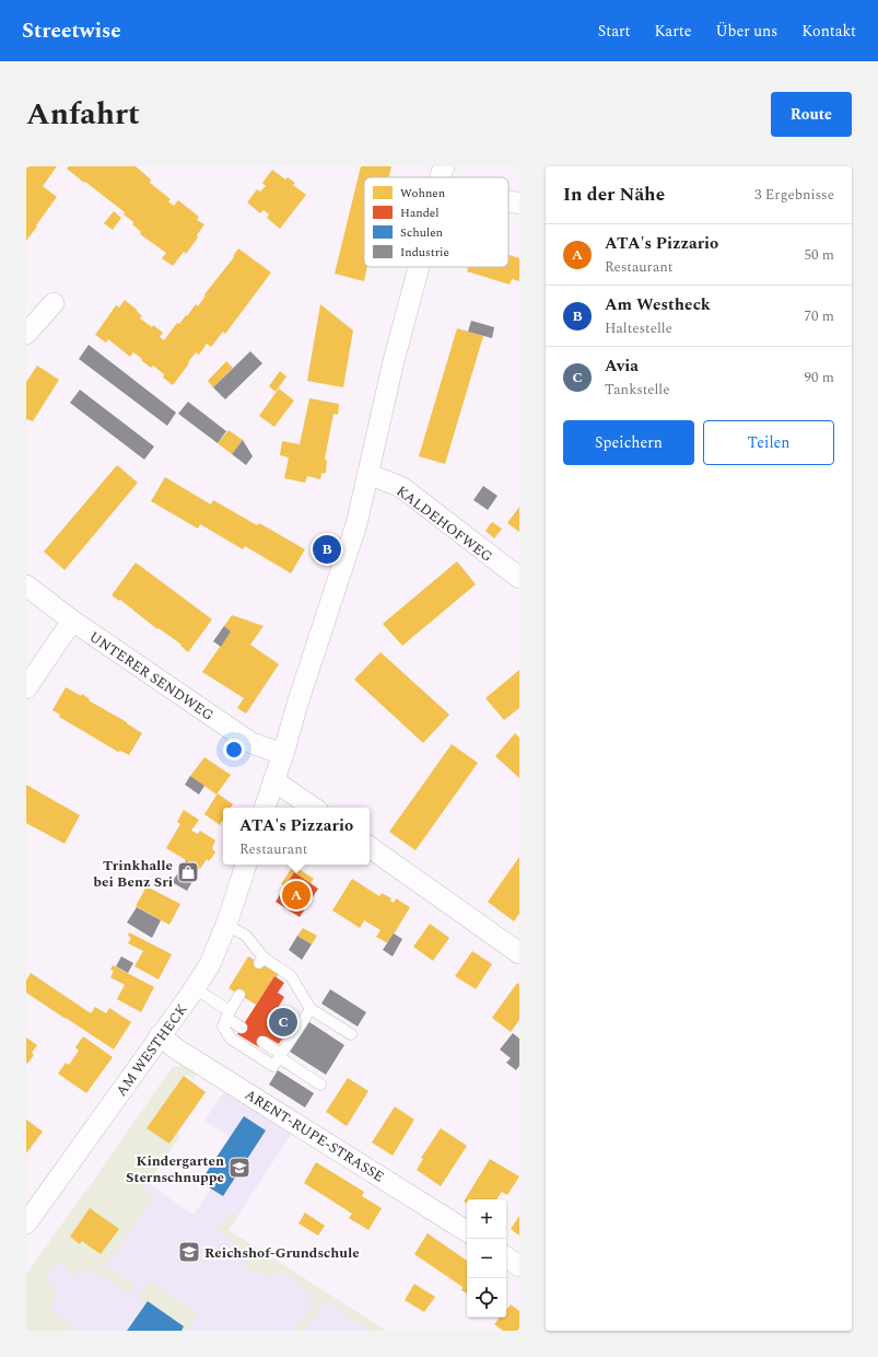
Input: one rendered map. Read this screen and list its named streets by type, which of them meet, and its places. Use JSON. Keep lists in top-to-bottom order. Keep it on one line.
{"streets":{"street":["KALDEHOFWEG","UNTERER SENDWEG","AM WESTHECK","ARENT-RUPE-STRASSE"]},"crossings":[["AM WESTHECK","ARENT-RUPE-STRASSE"]],"places":{"shop":["Trinkhalle bei Benz Sri"],"school or university":["Kindergarten Sternschnuppe","Reichshof-Grundschule"]},"legend":["Wohnen","Handel","Schulen","Industrie"],"page":{"header":"Streetwise","nav":["Start","Karte","Über uns","Kontakt"],"title":"Anfahrt","buttons":["Route",["Speichern","Teilen"]],"heading":["In der Nähe","3 Ergebnisse"],"list":[{"mark":"A","name":"ATA's Pizzario","note":"Restaurant","value":"50 m"},{"mark":"B","name":"Am Westheck","note":"Haltestelle","value":"70 m"},{"mark":"C","name":"Avia","note":"Tankstelle","value":"90 m"}],"pins":["B","A","C"],"popup":["ATA's Pizzario","Restaurant"],"map_buttons":["+","−"]}}
